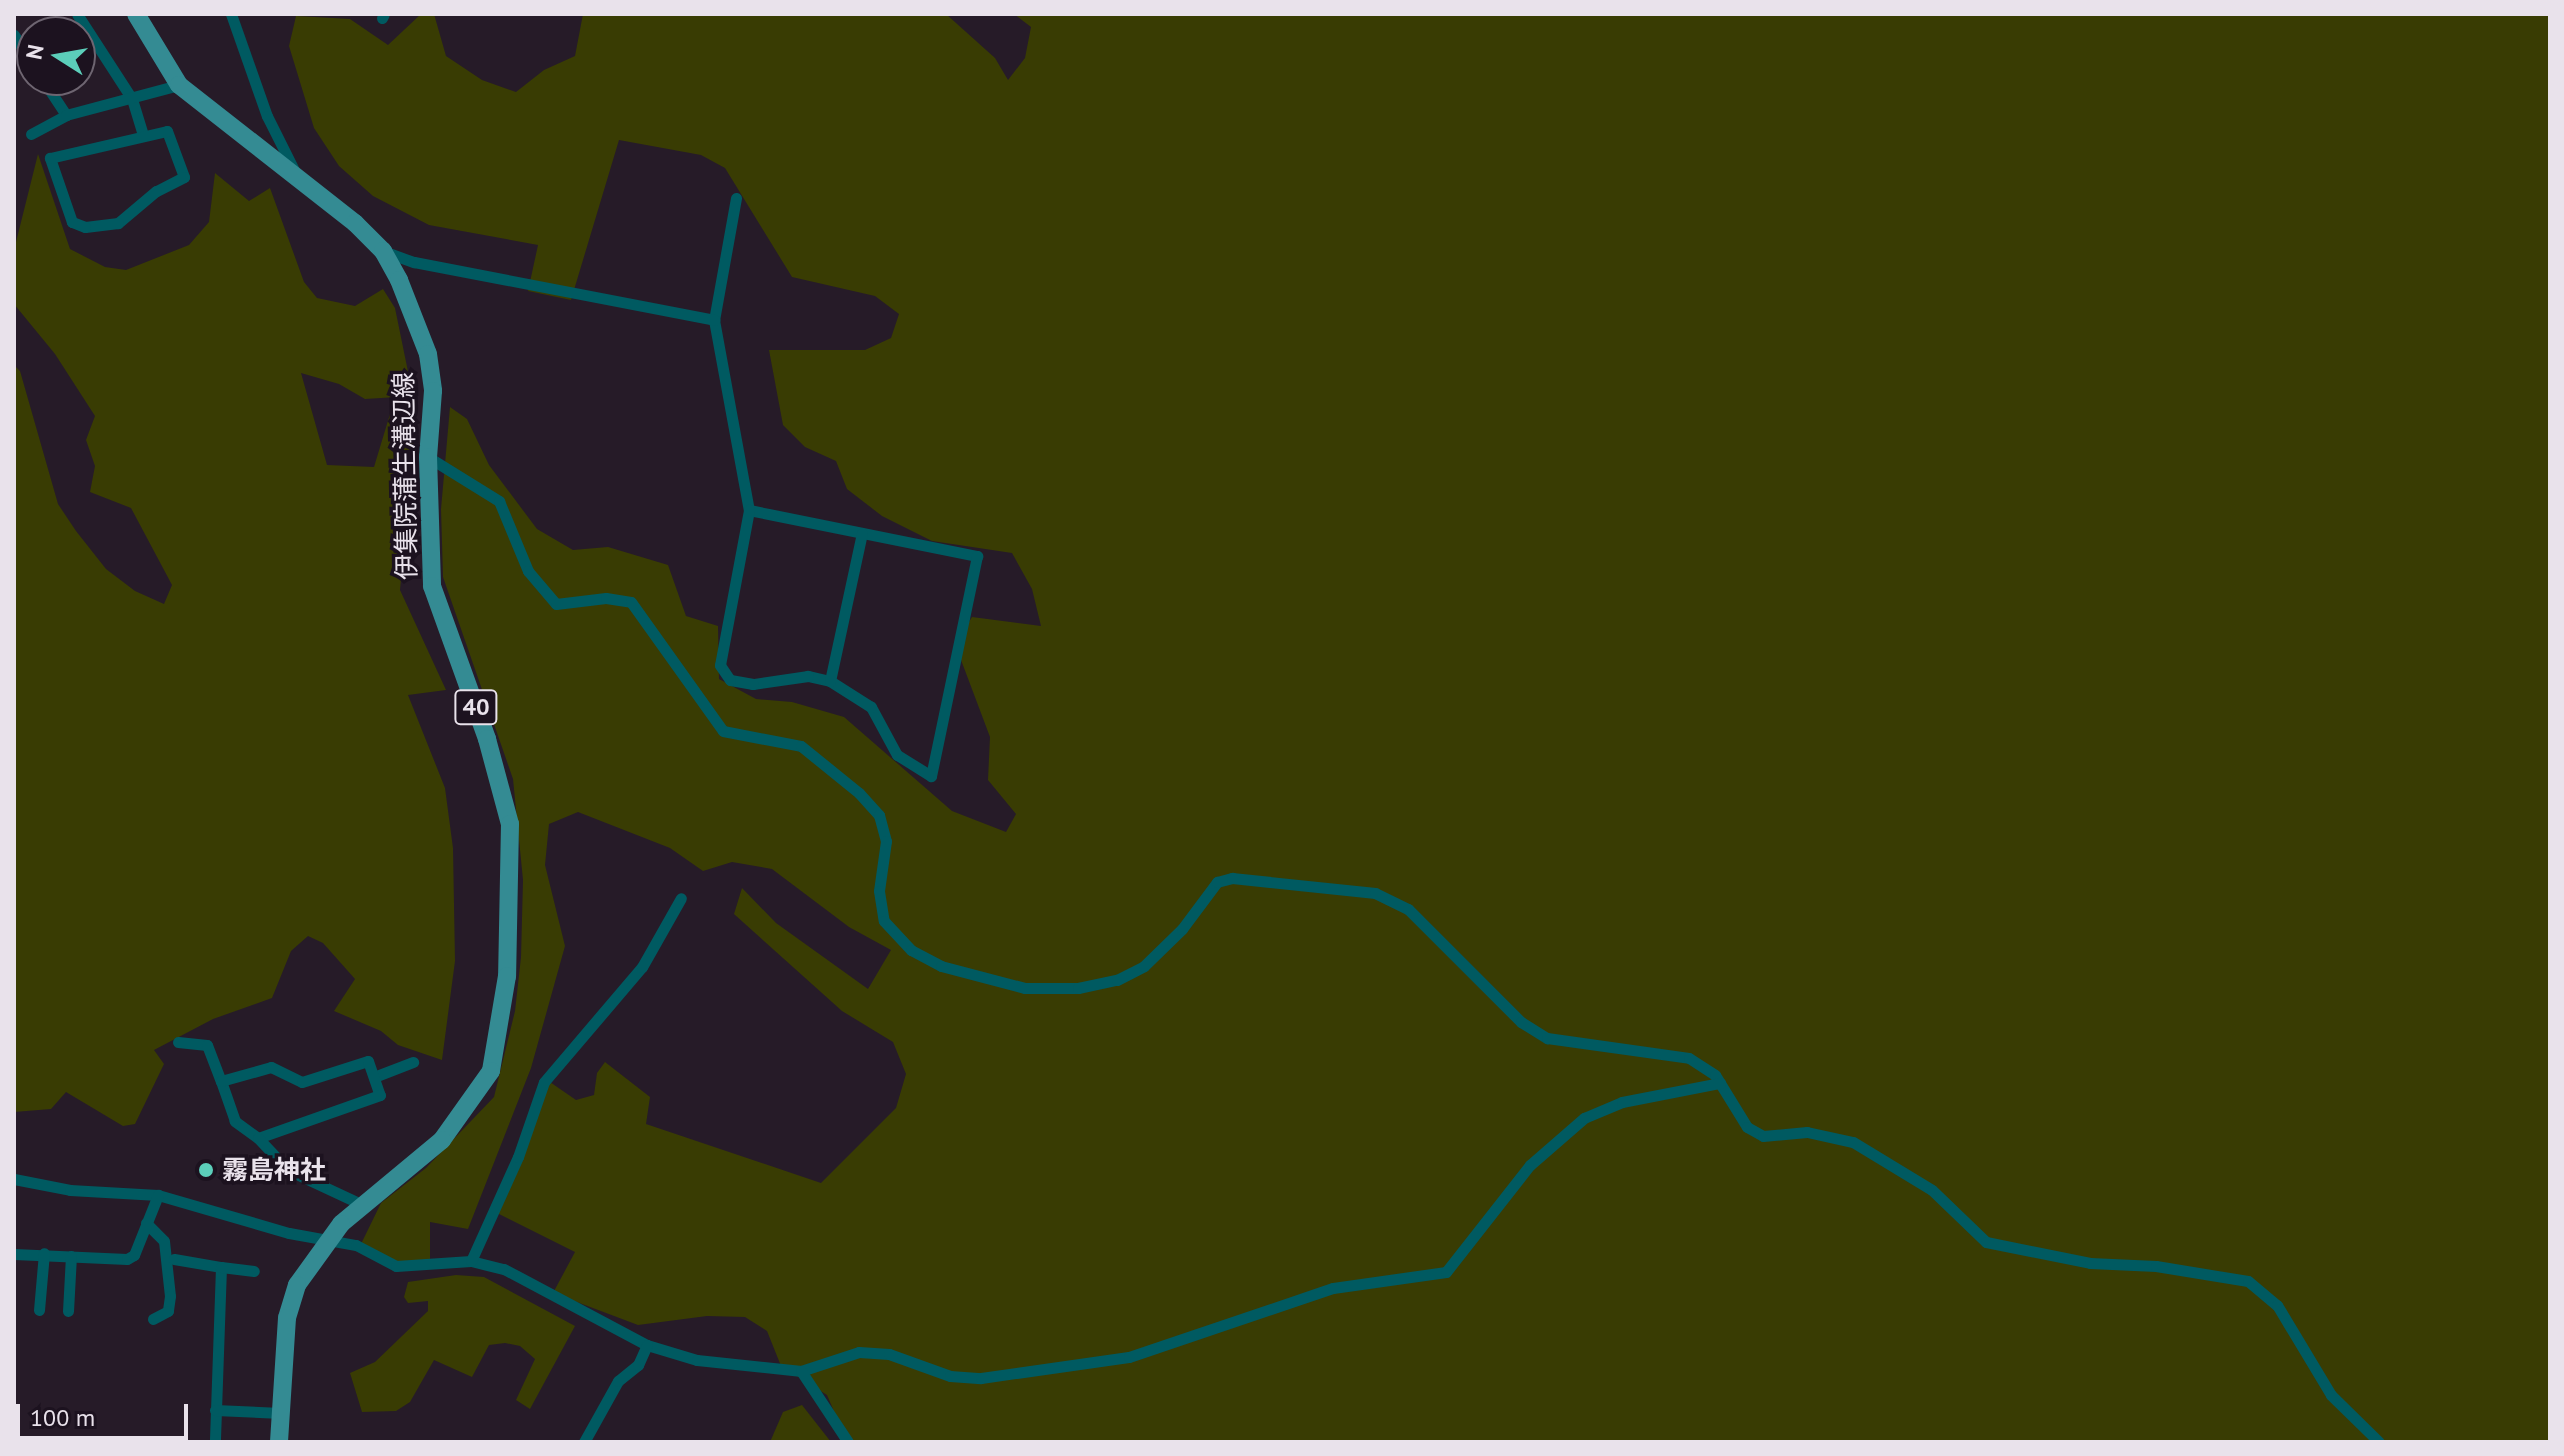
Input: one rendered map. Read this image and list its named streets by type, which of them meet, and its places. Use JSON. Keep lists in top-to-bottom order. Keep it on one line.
{"streets":{"main road":["伊集院蒲生溝辺線","40"]},"places":["霧島神社"],"scale_bar":"100 m","north":"left"}
